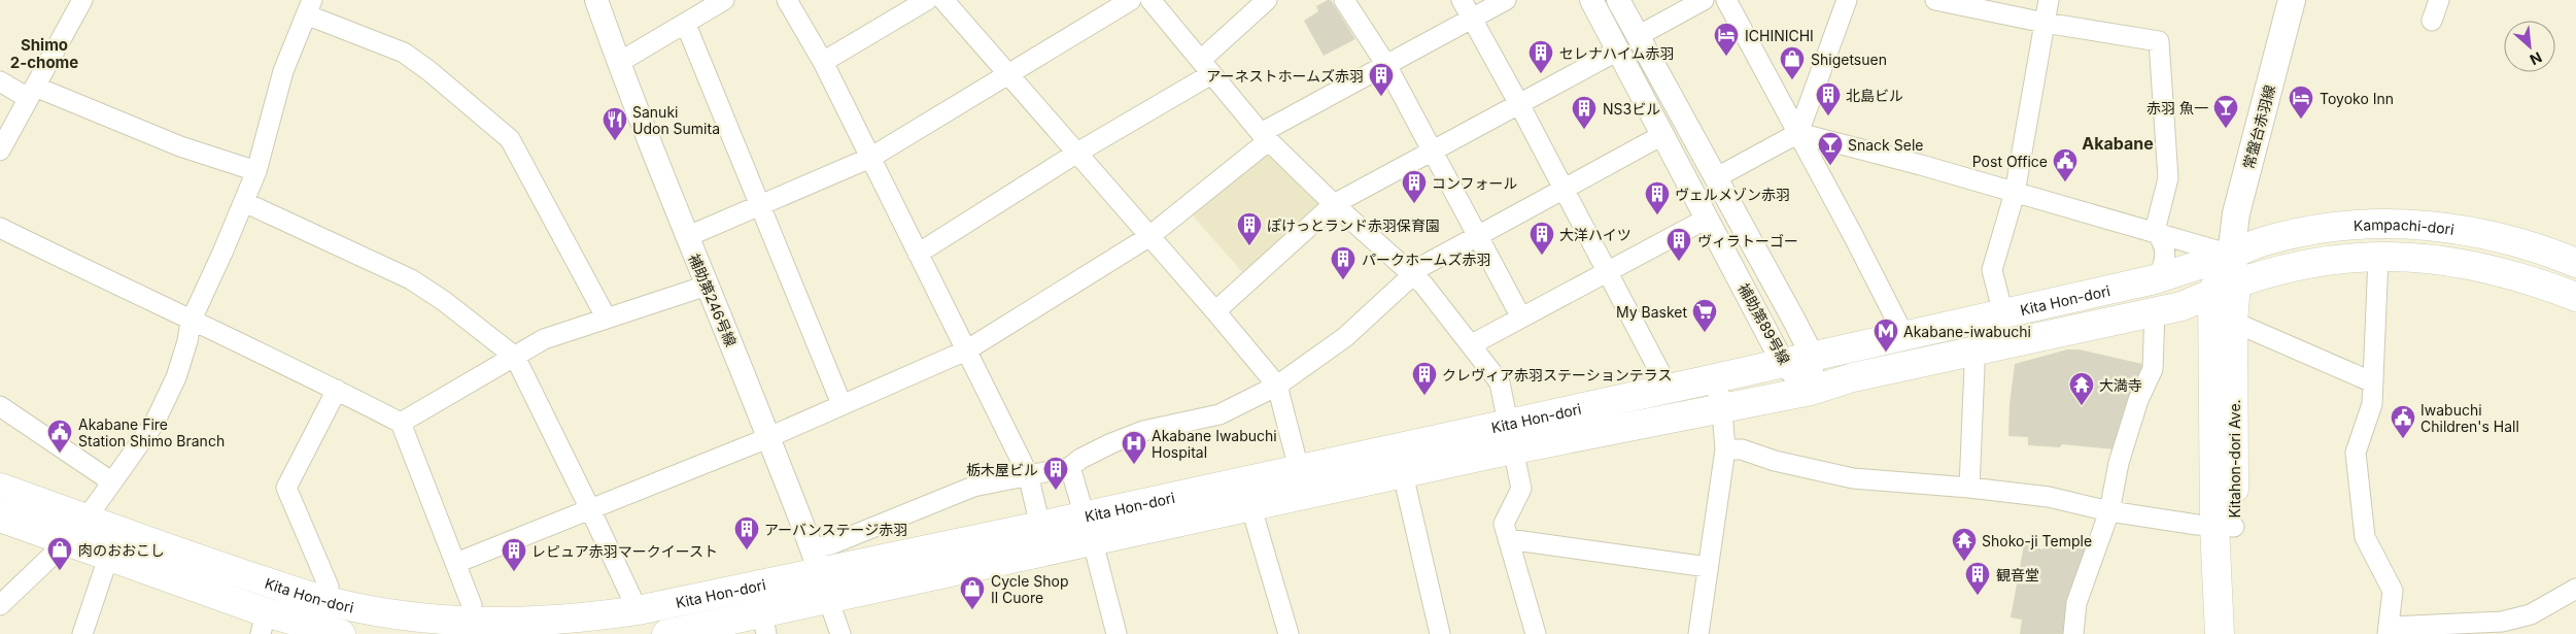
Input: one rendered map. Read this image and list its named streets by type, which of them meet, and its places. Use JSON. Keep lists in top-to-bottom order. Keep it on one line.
{"streets":{"main road":["常盤台赤羽線","Kampachi-dori","Kita Hon-dori","Kitahon-dori Ave."],"street":["補助第246号線","補助第89号線"]},"crossings":[["常盤台赤羽線","Kampachi-dori"],["常盤台赤羽線","Kita Hon-dori"],["Kampachi-dori","Kita Hon-dori"],["Kampachi-dori","Kitahon-dori Ave."],["補助第246号線","Kita Hon-dori"],["Kita Hon-dori","補助第89号線"],["Kita Hon-dori","Kitahon-dori Ave."]],"districts":["Shimo 2-chome","Akabane"],"places":{"hotel":["ICHINICHI","Toyoko Inn"],"building":["セレナハイム赤羽","アーネストホームズ赤羽","北島ビル","NS3ビル","コンフォール","ヴェルメゾン赤羽","ぽけっとランド赤羽保育園","大洋ハイツ","ヴィラトーゴー","パークホームズ赤羽","クレヴィア赤羽ステーションテラス","栃木屋ビル","アーバンステージ赤羽","レピュア赤羽マークイースト","観音堂"],"shop":["Shigetsuen","肉のおおこし","Cycle Shop Il Cuore"],"bar":["赤羽 魚一","Snack Sele"],"restaurant":["Sanuki Udon Sumita"],"public building":["Post Office","Iwabuchi Children's Hall","Akabane Fire Station Shimo Branch"],"supermarket":["My Basket"],"metro station":["Akabane-iwabuchi"],"temple":["大満寺","Shoko-ji Temple"],"hospital":["Akabane Iwabuchi Hospital"]},"north":"bottom right"}
